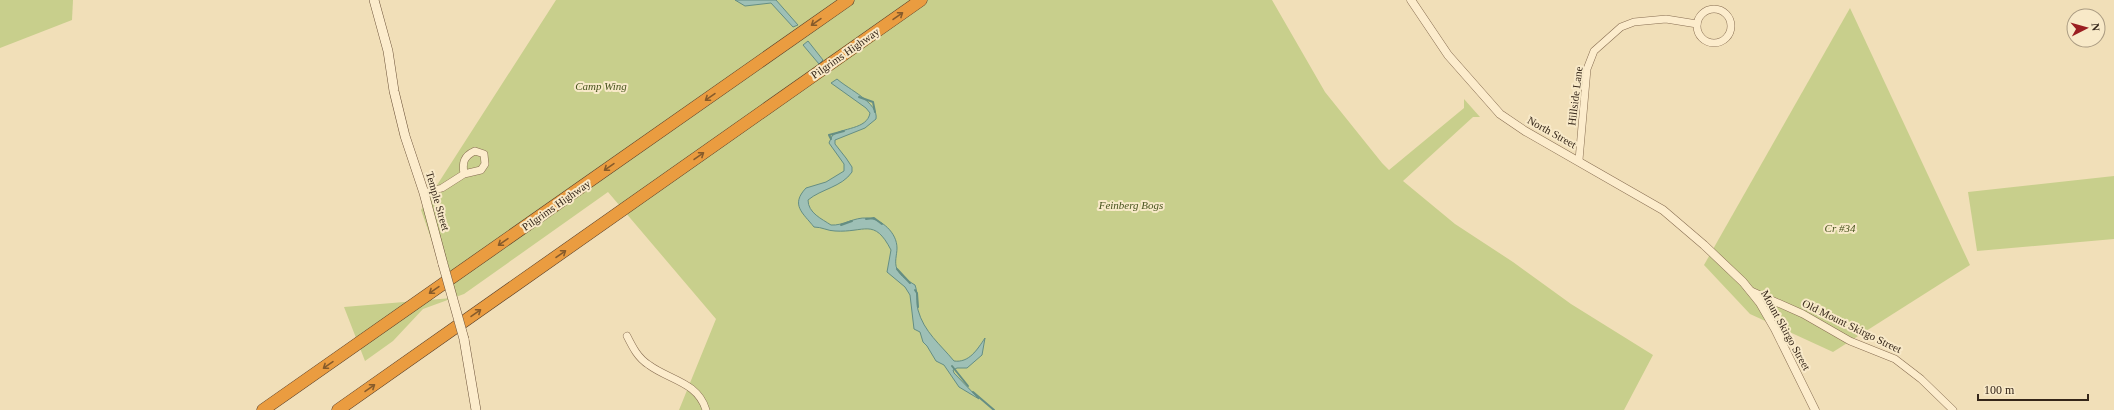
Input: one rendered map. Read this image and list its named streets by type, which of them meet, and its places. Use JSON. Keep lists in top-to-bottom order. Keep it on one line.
{"streets":{"highway":["Pilgrims Highway"],"main road":["Temple Street"],"street":["Hillside Lane","North Street","Old Mount Skirgo Street","Mount Skirgo Street"]},"crossings":[["Hillside Lane","North Street"],["North Street","Mount Skirgo Street"],["Old Mount Skirgo Street","Mount Skirgo Street"]],"parks":["Camp Wing","Feinberg Bogs","Cr #34"],"scale_bar":"100 m","north":"right"}
